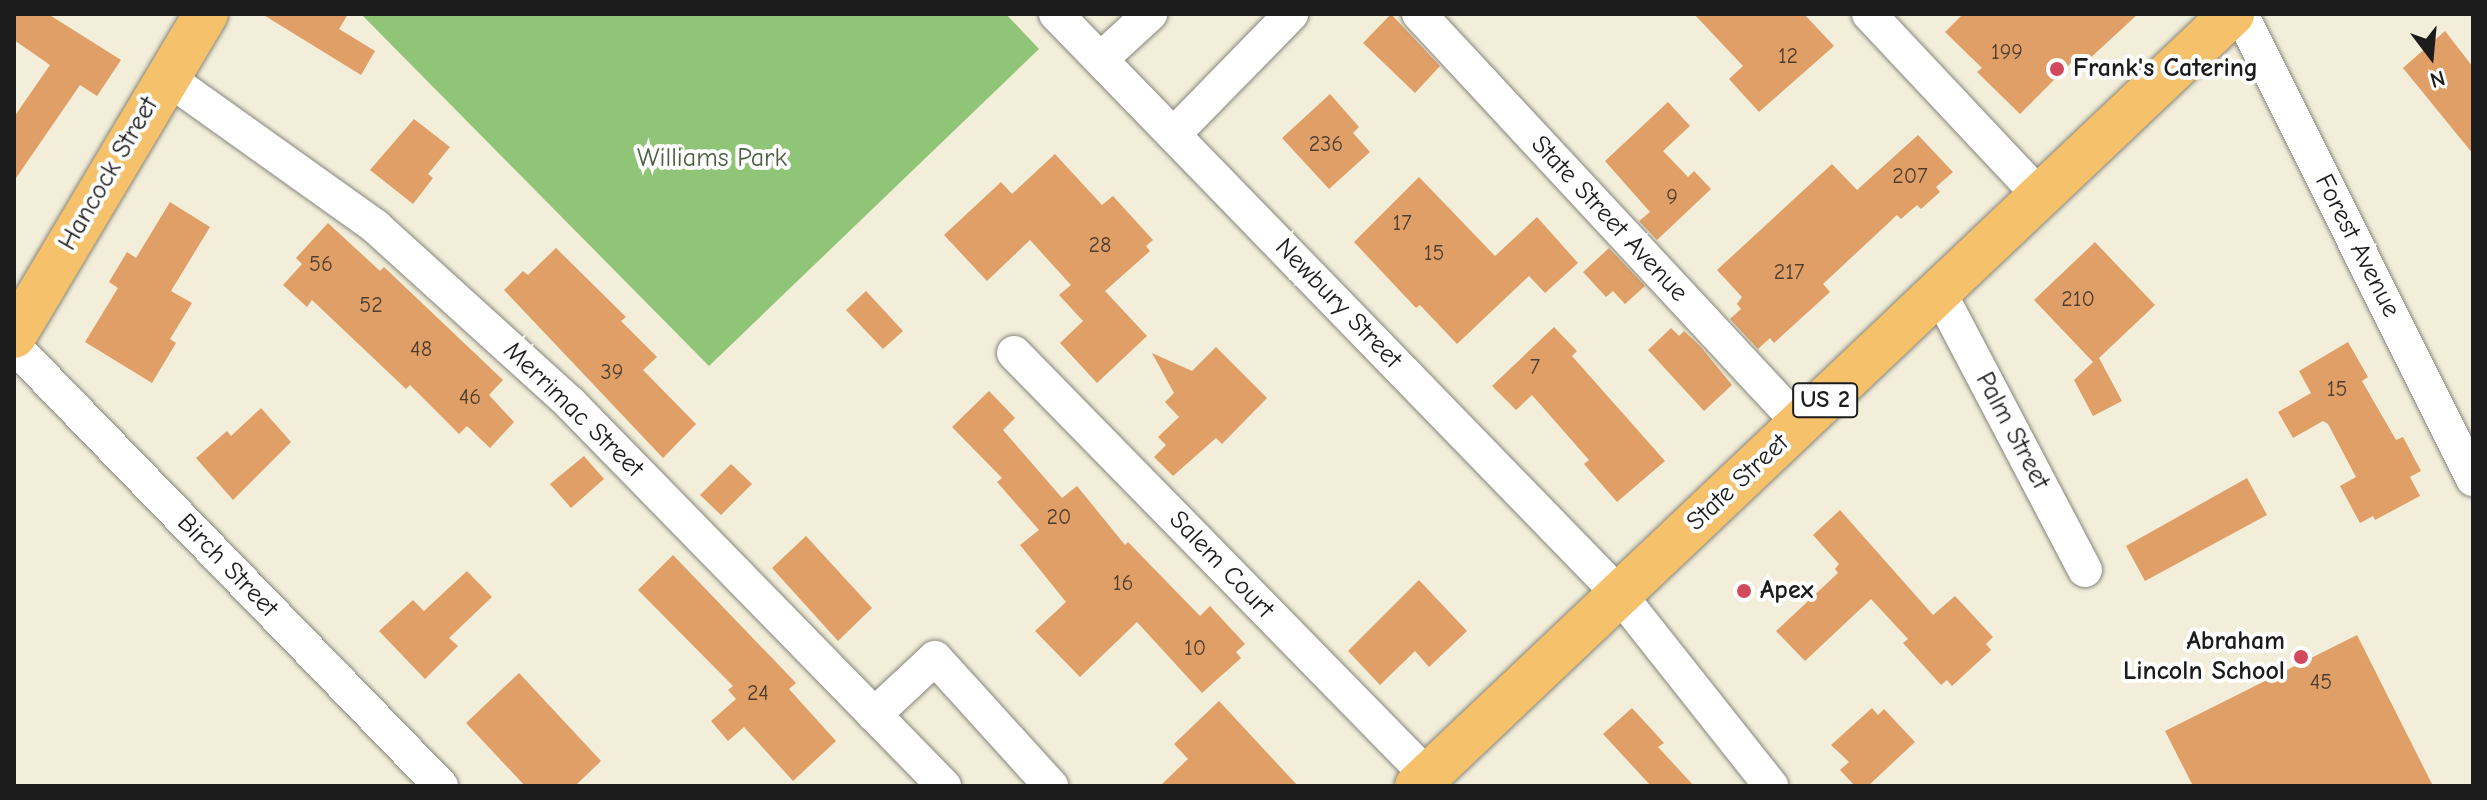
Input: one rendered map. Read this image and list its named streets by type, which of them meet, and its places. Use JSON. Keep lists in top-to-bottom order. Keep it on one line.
{"streets":{"main road":["Hancock Street","US 2","State Street"],"street":["State Street Avenue","Forest Avenue","Newbury Street","Merrimac Street","Palm Street","Salem Court","Birch Street"]},"crossings":[["Hancock Street","Merrimac Street"],["State Street Avenue","State Street"],["Newbury Street","State Street"],["Palm Street","State Street"],["State Street","Salem Court"]],"parks":["Williams Park"],"places":["Frank's Catering","Apex","Abraham Lincoln School"],"house_numbers":["199","12","236","207","9","17","28","15","56","217","210","52","48","7","39","15","46","20","16","10","45","24"],"north":"bottom"}
